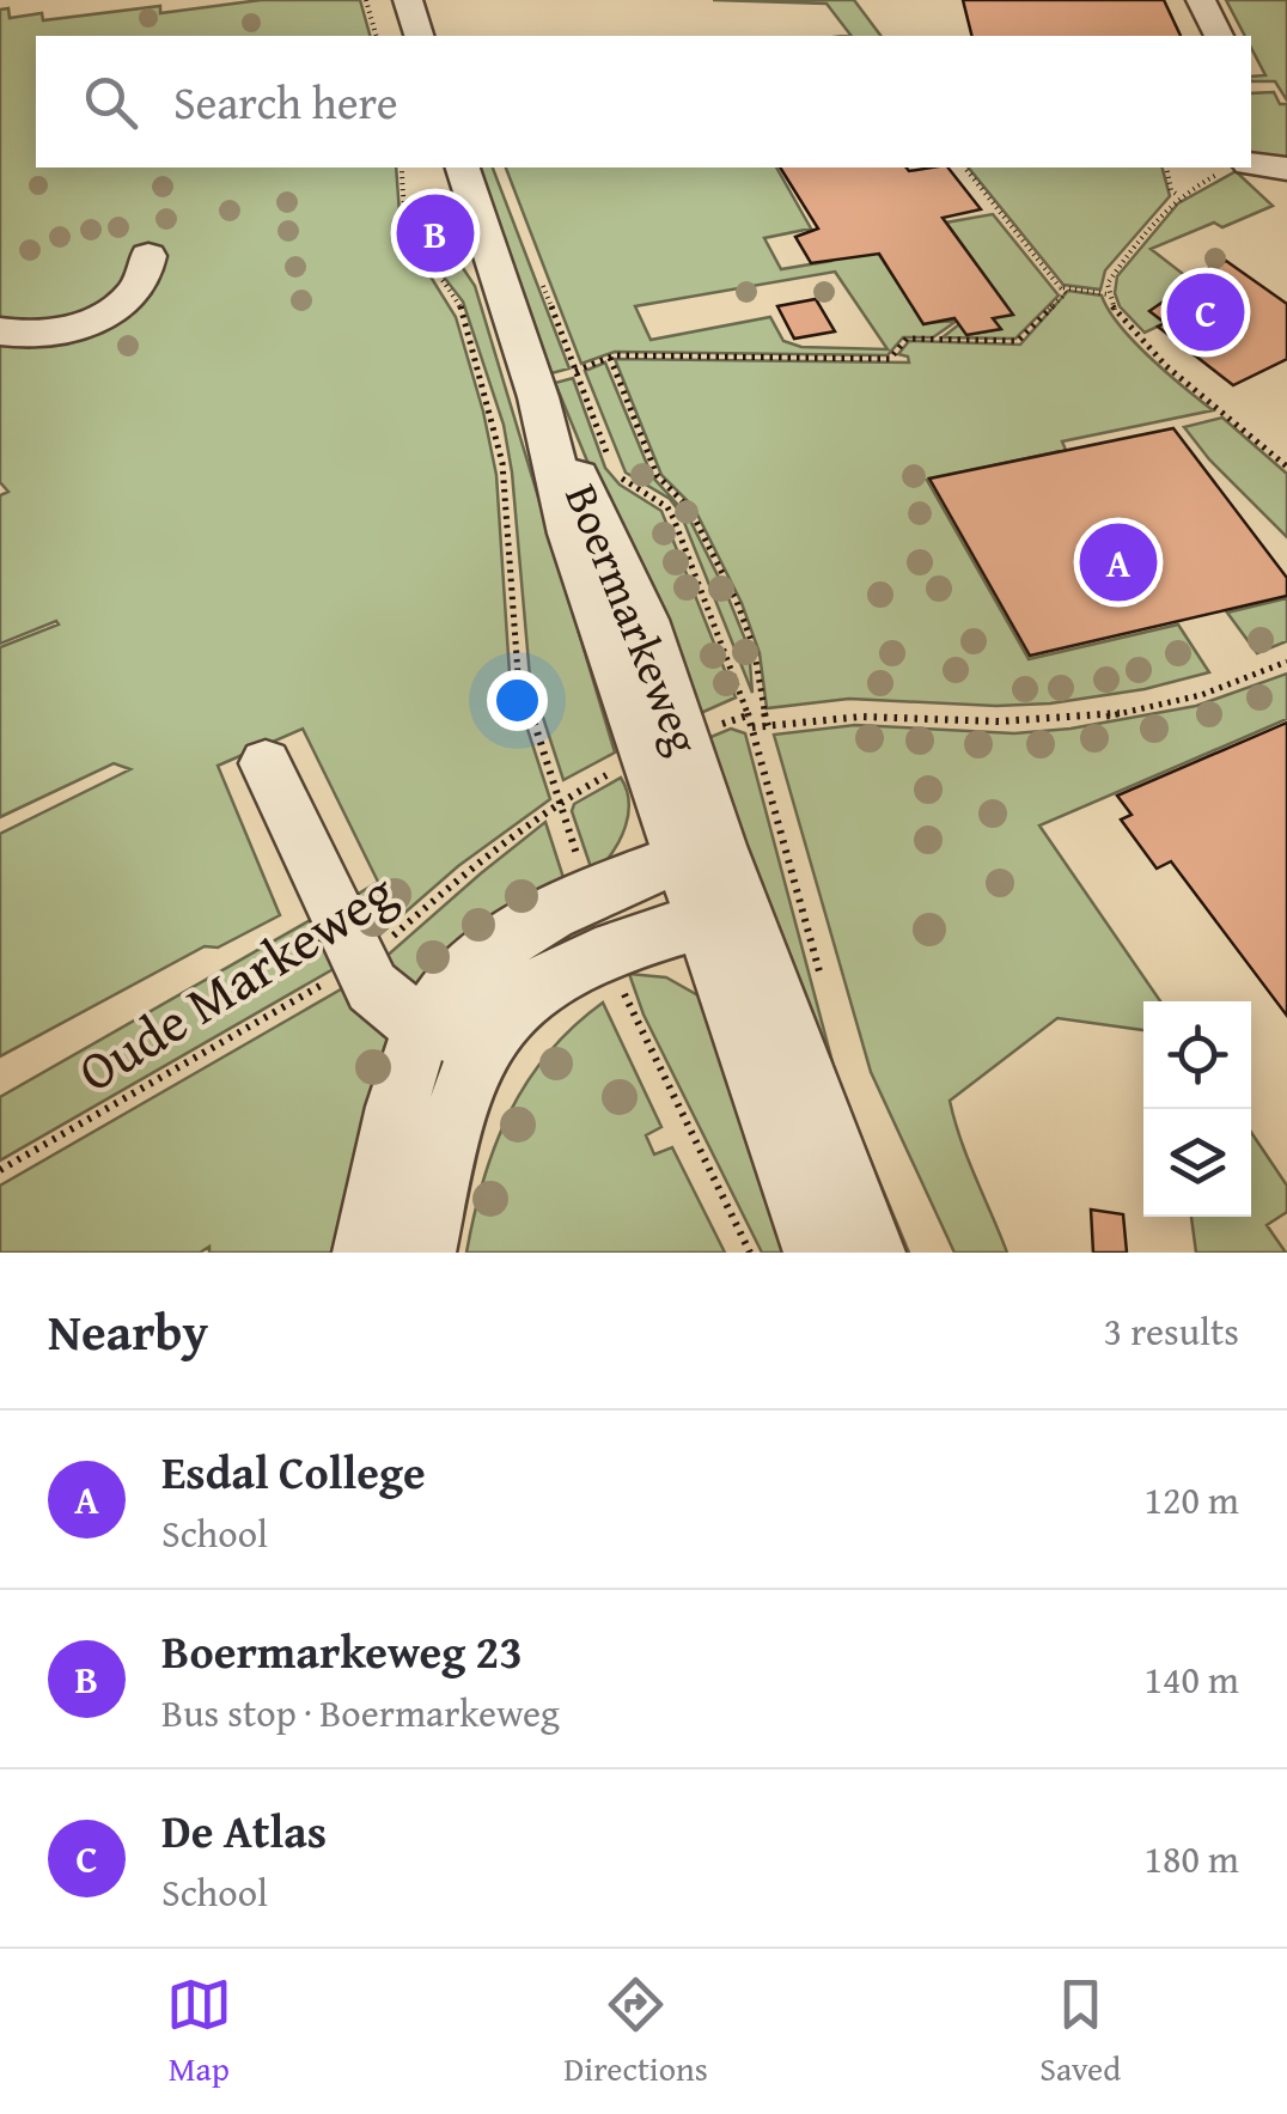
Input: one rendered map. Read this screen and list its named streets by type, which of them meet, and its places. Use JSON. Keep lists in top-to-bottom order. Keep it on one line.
{"streets":{"street":["Boermarkeweg"],"path":["Oude Markeweg"]},"page":{"search":"Search here","pins":["B","C","A"],"heading":["Nearby","3 results"],"list":[{"mark":"A","name":"Esdal College","note":"School","value":"120 m"},{"mark":"B","name":"Boermarkeweg 23","note":"Bus stop · Boermarkeweg","value":"140 m"},{"mark":"C","name":"De Atlas","note":"School","value":"180 m"}],"nav":["Map","Directions","Saved"]}}
